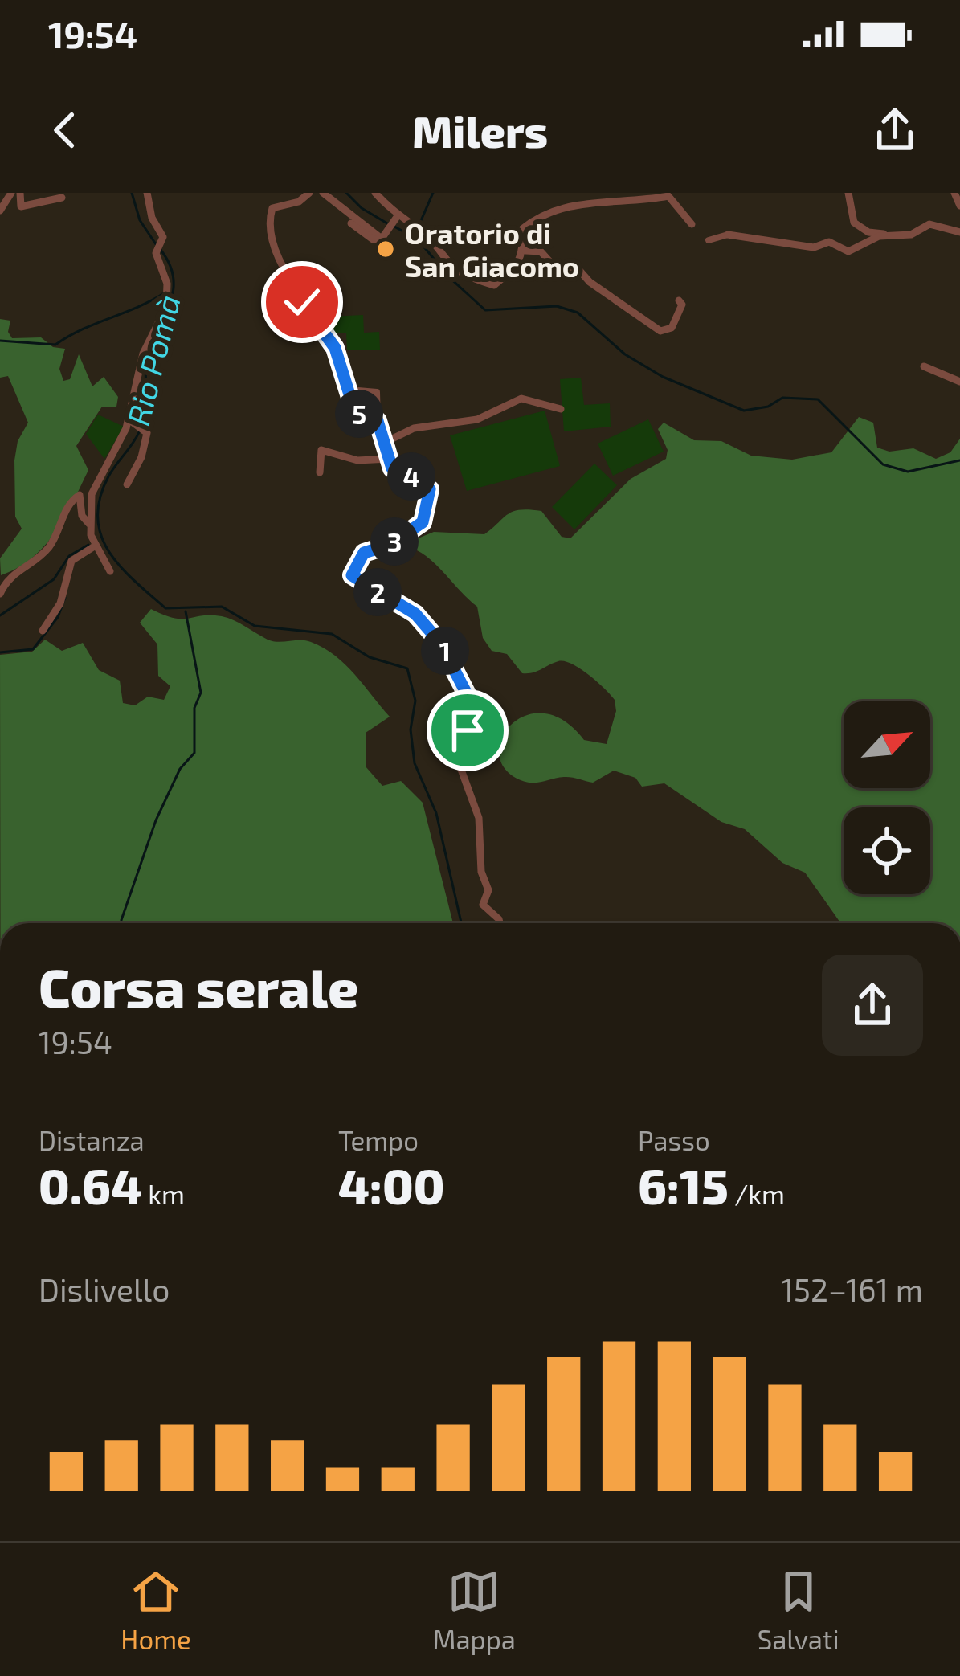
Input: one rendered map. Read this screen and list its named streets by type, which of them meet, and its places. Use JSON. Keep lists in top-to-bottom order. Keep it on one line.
{"water":["Rio Pomà"],"places":["Oratorio di San Giacomo"],"north":"top right","page":{"status":"19:54","header":"Milers","pins":["5","4","3","2","1"],"heading":["Corsa serale","19:54"],"stats":[["Distanza","0.64 km"],["Tempo","4:00"],["Passo","6:15 /km"]],"chart":["Dislivello","152–161 m"],"tabs":["Home","Mappa","Salvati"]}}
